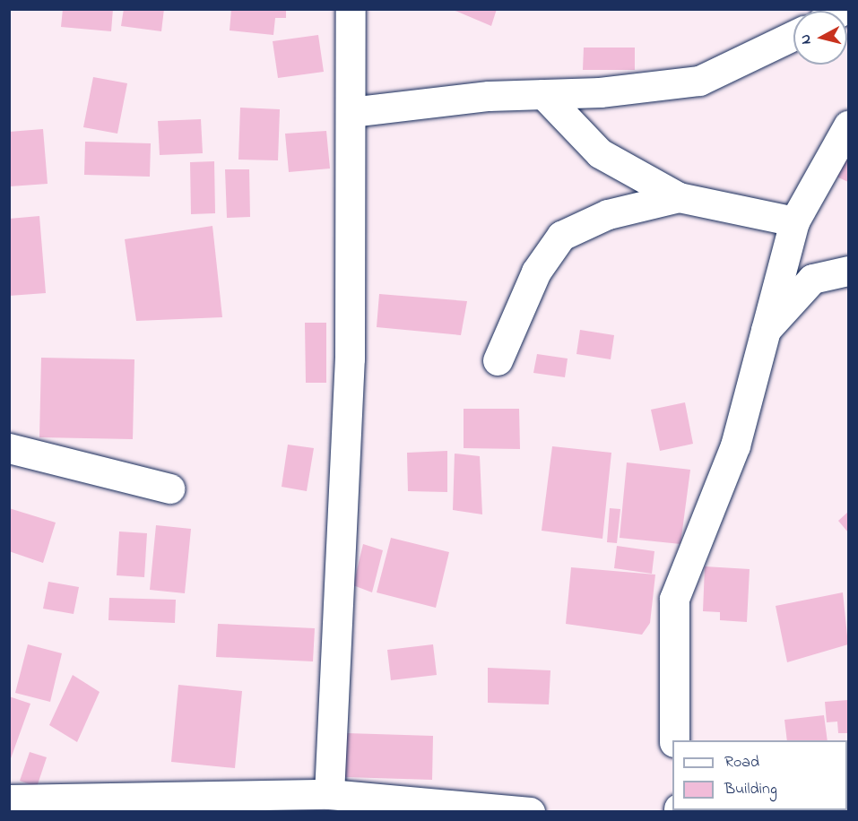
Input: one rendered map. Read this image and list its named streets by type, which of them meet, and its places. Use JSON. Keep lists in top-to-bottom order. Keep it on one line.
{"legend":["Road","Building"],"north":"left"}
